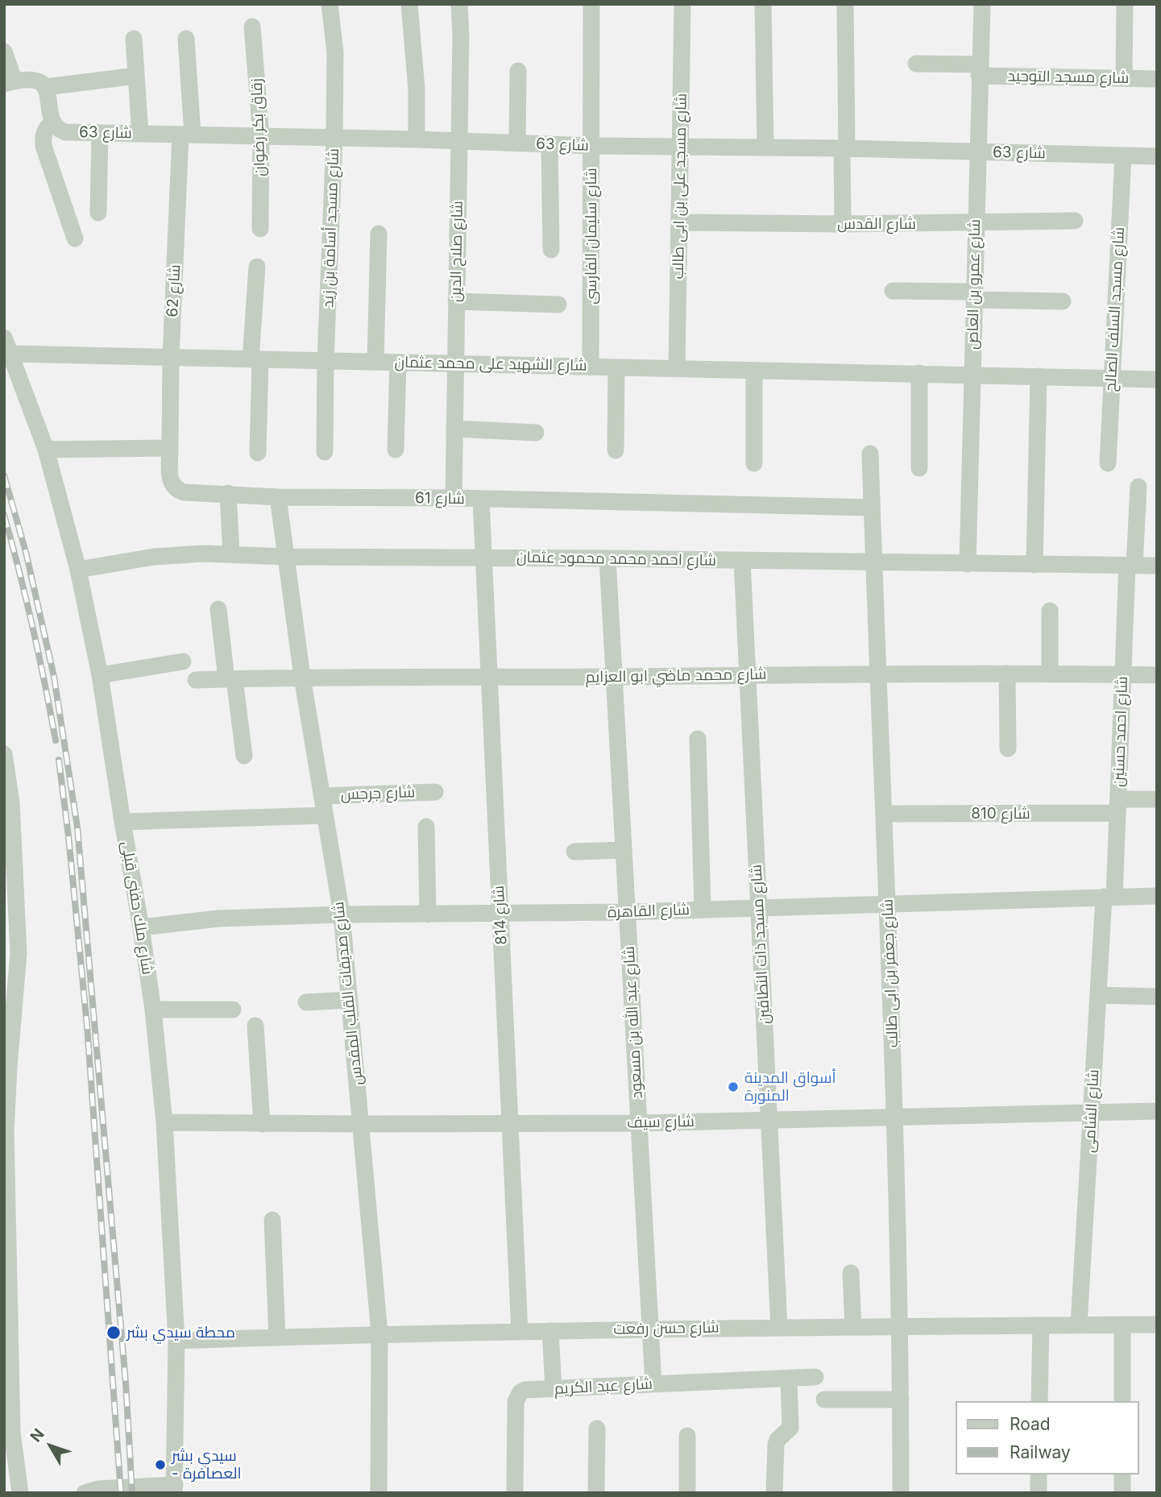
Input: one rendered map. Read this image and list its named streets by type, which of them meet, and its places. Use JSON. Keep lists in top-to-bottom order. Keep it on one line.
{"streets":{"street":["شارع مسجد التوحيد","زقاق بكر رضوان","شارع 63","شارع مسجد على بن ابى طالب","شارع القدس","شارع مسجد أسامة بن زيد","شارع سليمان الفارسى","شارع صلاح الدين","شارع عمرو بن العاص","شارع 62","شارع مسجد السلف الصالح","شارع الشهيد على محمد عثمان","شارع 61","شارع احمد محمد محمود عثمان","شارع محمد ماضي ابو العزايم","شارع احمد حسنين","شارع جرجس","شارع 810","شارع ملك حفنى قبلى","شارع القاهرة","شارع 814","شارع مسجد ذات النطاقين","شارع جعفر بن ابى طالب","شارع صديقات القلب المقدس","شارع عبد الله بن مسعود","شارع الشامى","شارع سيف","شارع حسن رفعت","شارع عبد الكريم"]},"crossings":[["شارع مسجد التوحيد","شارع عمرو بن العاص"],["زقاق بكر رضوان","شارع 63"],["شارع 63","شارع مسجد على بن ابى طالب"],["شارع 63","شارع مسجد أسامة بن زيد"],["شارع 63","شارع سليمان الفارسى"],["شارع 63","شارع صلاح الدين"],["شارع 63","شارع عمرو بن العاص"],["شارع 63","شارع 62"],["شارع 63","شارع مسجد السلف الصالح"],["شارع مسجد على بن ابى طالب","شارع القدس"],["شارع مسجد على بن ابى طالب","شارع الشهيد على محمد عثمان"],["شارع القدس","شارع عمرو بن العاص"],["شارع مسجد أسامة بن زيد","شارع الشهيد على محمد عثمان"],["شارع سليمان الفارسى","شارع الشهيد على محمد عثمان"],["شارع صلاح الدين","شارع الشهيد على محمد عثمان"],["شارع صلاح الدين","شارع 61"],["شارع عمرو بن العاص","شارع الشهيد على محمد عثمان"],["شارع عمرو بن العاص","شارع احمد محمد محمود عثمان"],["شارع 62","شارع الشهيد على محمد عثمان"],["شارع 62","شارع 61"],["شارع مسجد السلف الصالح","شارع الشهيد على محمد عثمان"],["شارع الشهيد على محمد عثمان","شارع ملك حفنى قبلى"],["شارع 61","شارع 814"],["شارع 61","شارع جعفر بن ابى طالب"],["شارع 61","شارع صديقات القلب المقدس"],["شارع احمد محمد محمود عثمان","شارع احمد حسنين"],["شارع احمد محمد محمود عثمان","شارع ملك حفنى قبلى"],["شارع احمد محمد محمود عثمان","شارع 814"],["شارع احمد محمد محمود عثمان","شارع مسجد ذات النطاقين"],["شارع احمد محمد محمود عثمان","شارع جعفر بن ابى طالب"],["شارع احمد محمد محمود عثمان","شارع صديقات القلب المقدس"],["شارع احمد محمد محمود عثمان","شارع عبد الله بن مسعود"],["شارع محمد ماضي ابو العزايم","شارع احمد حسنين"],["شارع محمد ماضي ابو العزايم","شارع 814"],["شارع محمد ماضي ابو العزايم","شارع مسجد ذات النطاقين"],["شارع محمد ماضي ابو العزايم","شارع جعفر بن ابى طالب"],["شارع محمد ماضي ابو العزايم","شارع صديقات القلب المقدس"],["شارع محمد ماضي ابو العزايم","شارع عبد الله بن مسعود"],["شارع احمد حسنين","شارع 810"],["شارع احمد حسنين","شارع القاهرة"],["شارع احمد حسنين","شارع الشامى"],["شارع جرجس","شارع صديقات القلب المقدس"],["شارع 810","شارع جعفر بن ابى طالب"],["شارع ملك حفنى قبلى","شارع القاهرة"],["شارع ملك حفنى قبلى","شارع سيف"],["شارع ملك حفنى قبلى","شارع حسن رفعت"],["شارع القاهرة","شارع 814"],["شارع القاهرة","شارع مسجد ذات النطاقين"],["شارع القاهرة","شارع جعفر بن ابى طالب"],["شارع القاهرة","شارع صديقات القلب المقدس"],["شارع القاهرة","شارع عبد الله بن مسعود"],["شارع القاهرة","شارع الشامى"],["شارع 814","شارع سيف"],["شارع 814","شارع حسن رفعت"],["شارع مسجد ذات النطاقين","شارع سيف"],["شارع مسجد ذات النطاقين","شارع حسن رفعت"],["شارع جعفر بن ابى طالب","شارع سيف"],["شارع جعفر بن ابى طالب","شارع حسن رفعت"],["شارع صديقات القلب المقدس","شارع سيف"],["شارع صديقات القلب المقدس","شارع حسن رفعت"],["شارع عبد الله بن مسعود","شارع سيف"],["شارع عبد الله بن مسعود","شارع حسن رفعت"],["شارع عبد الله بن مسعود","شارع عبد الكريم"],["شارع الشامى","شارع سيف"],["شارع الشامى","شارع حسن رفعت"]],"places":["أسواق المدينة المنورة","محطة سيدي بشر","سيدي بشر - العصافرة"],"legend":["Road","Railway"],"north":"top left"}
